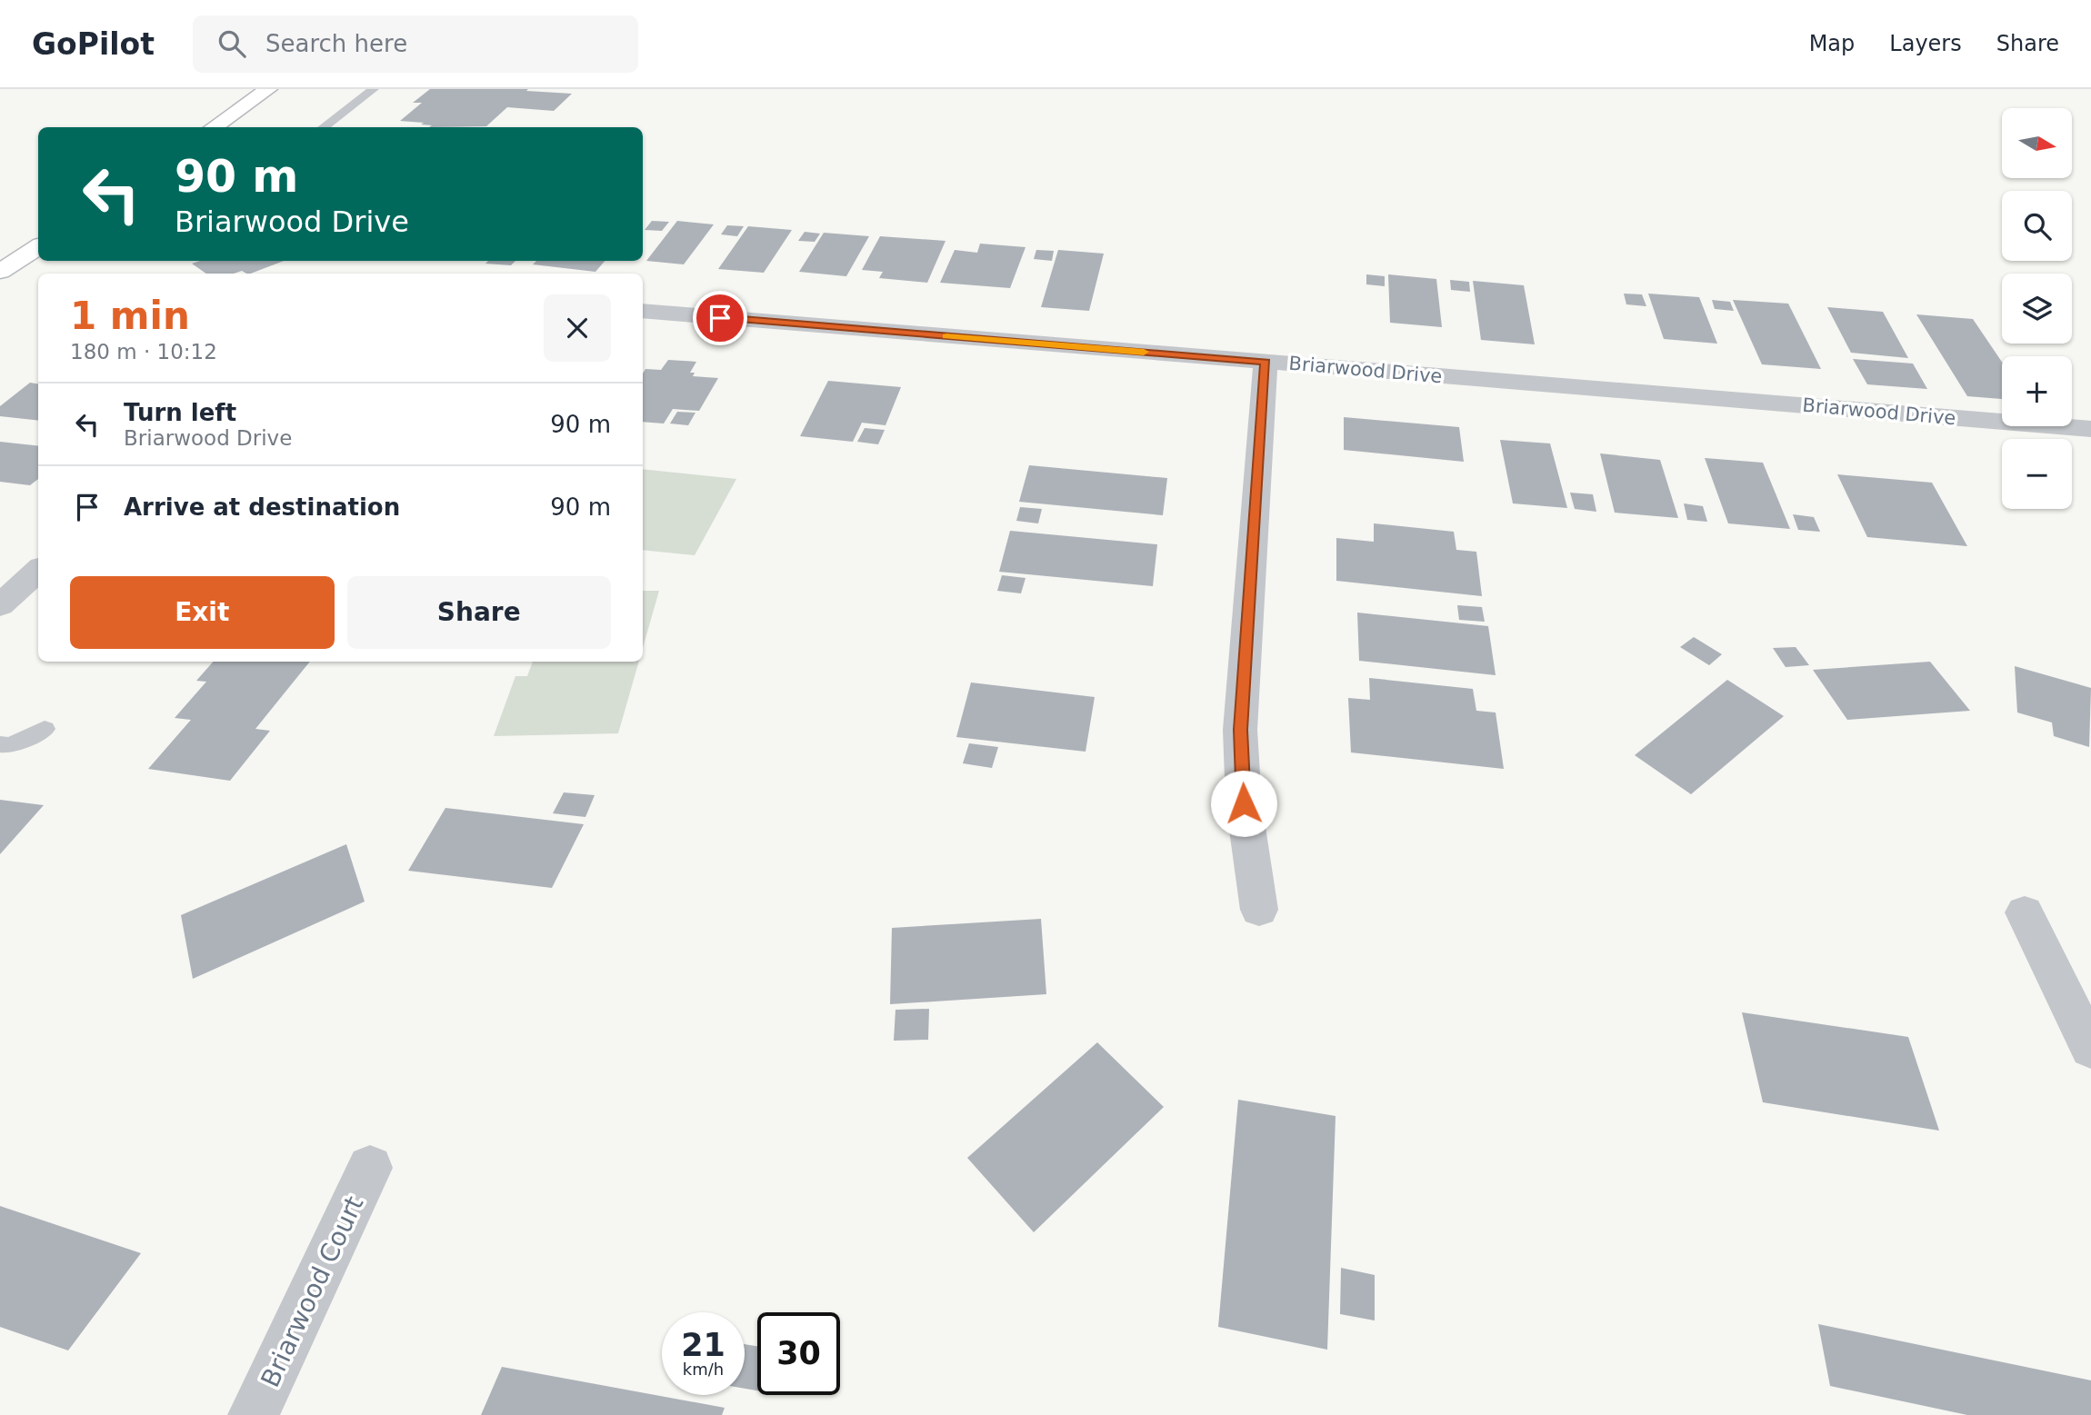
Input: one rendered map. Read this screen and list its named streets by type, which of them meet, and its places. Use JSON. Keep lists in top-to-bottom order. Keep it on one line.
{"streets":{"street":["Briarwood Drive","Briarwood Court"]},"north":"right","page":{"header":"GoPilot","search":"Search here","nav":["Map","Layers","Share"],"map_buttons":["+","−"],"turn":["90 m","Briarwood Drive"],"heading":["1 min","180 m · 10:12"],"list":[{"name":"Turn left","note":"Briarwood Drive","value":"90 m"},{"name":"Arrive at destination","value":"90 m"}],"buttons":["Exit","Share"],"speed":"21 km/h","limit":"30"}}
